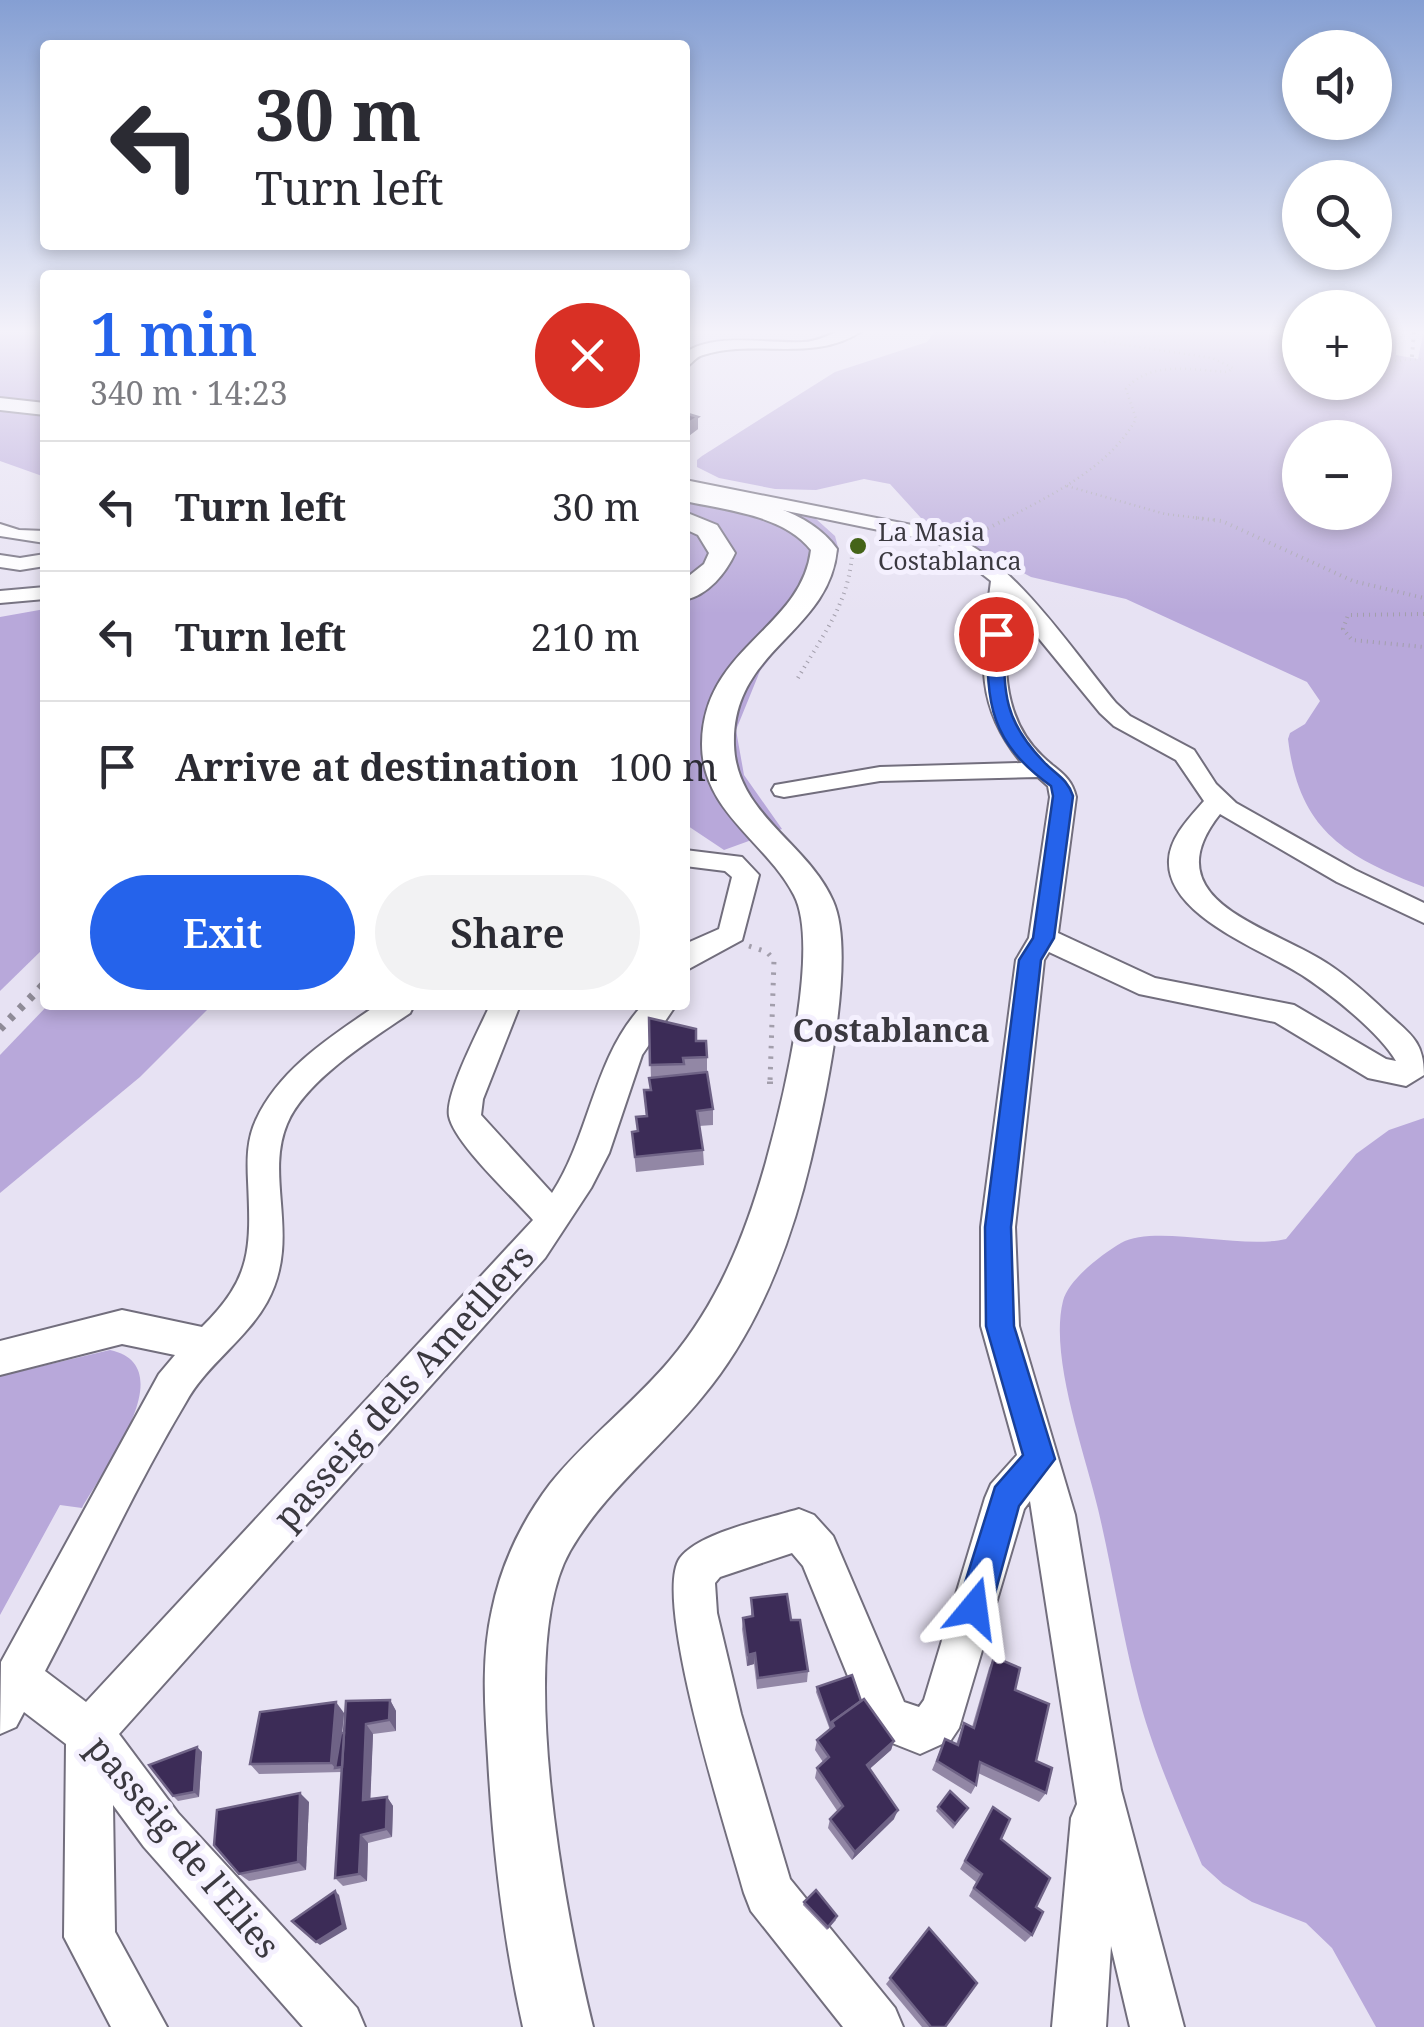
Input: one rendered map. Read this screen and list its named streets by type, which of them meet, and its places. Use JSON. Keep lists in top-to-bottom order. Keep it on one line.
{"streets":{"street":["passeig dels Ametllers","passeig de l'Elies"]},"crossings":[["passeig dels Ametllers","passeig de l'Elies"]],"districts":["Costablanca"],"places":["La Masia Costablanca"],"page":{"map_buttons":["+","−"],"turn":["30 m","Turn left"],"heading":["1 min","340 m · 14:23"],"list":[{"name":"Turn left","value":"30 m"},{"name":"Turn left","value":"210 m"},{"name":"Arrive at destination","value":"100 m"}],"buttons":["Exit","Share"]}}
